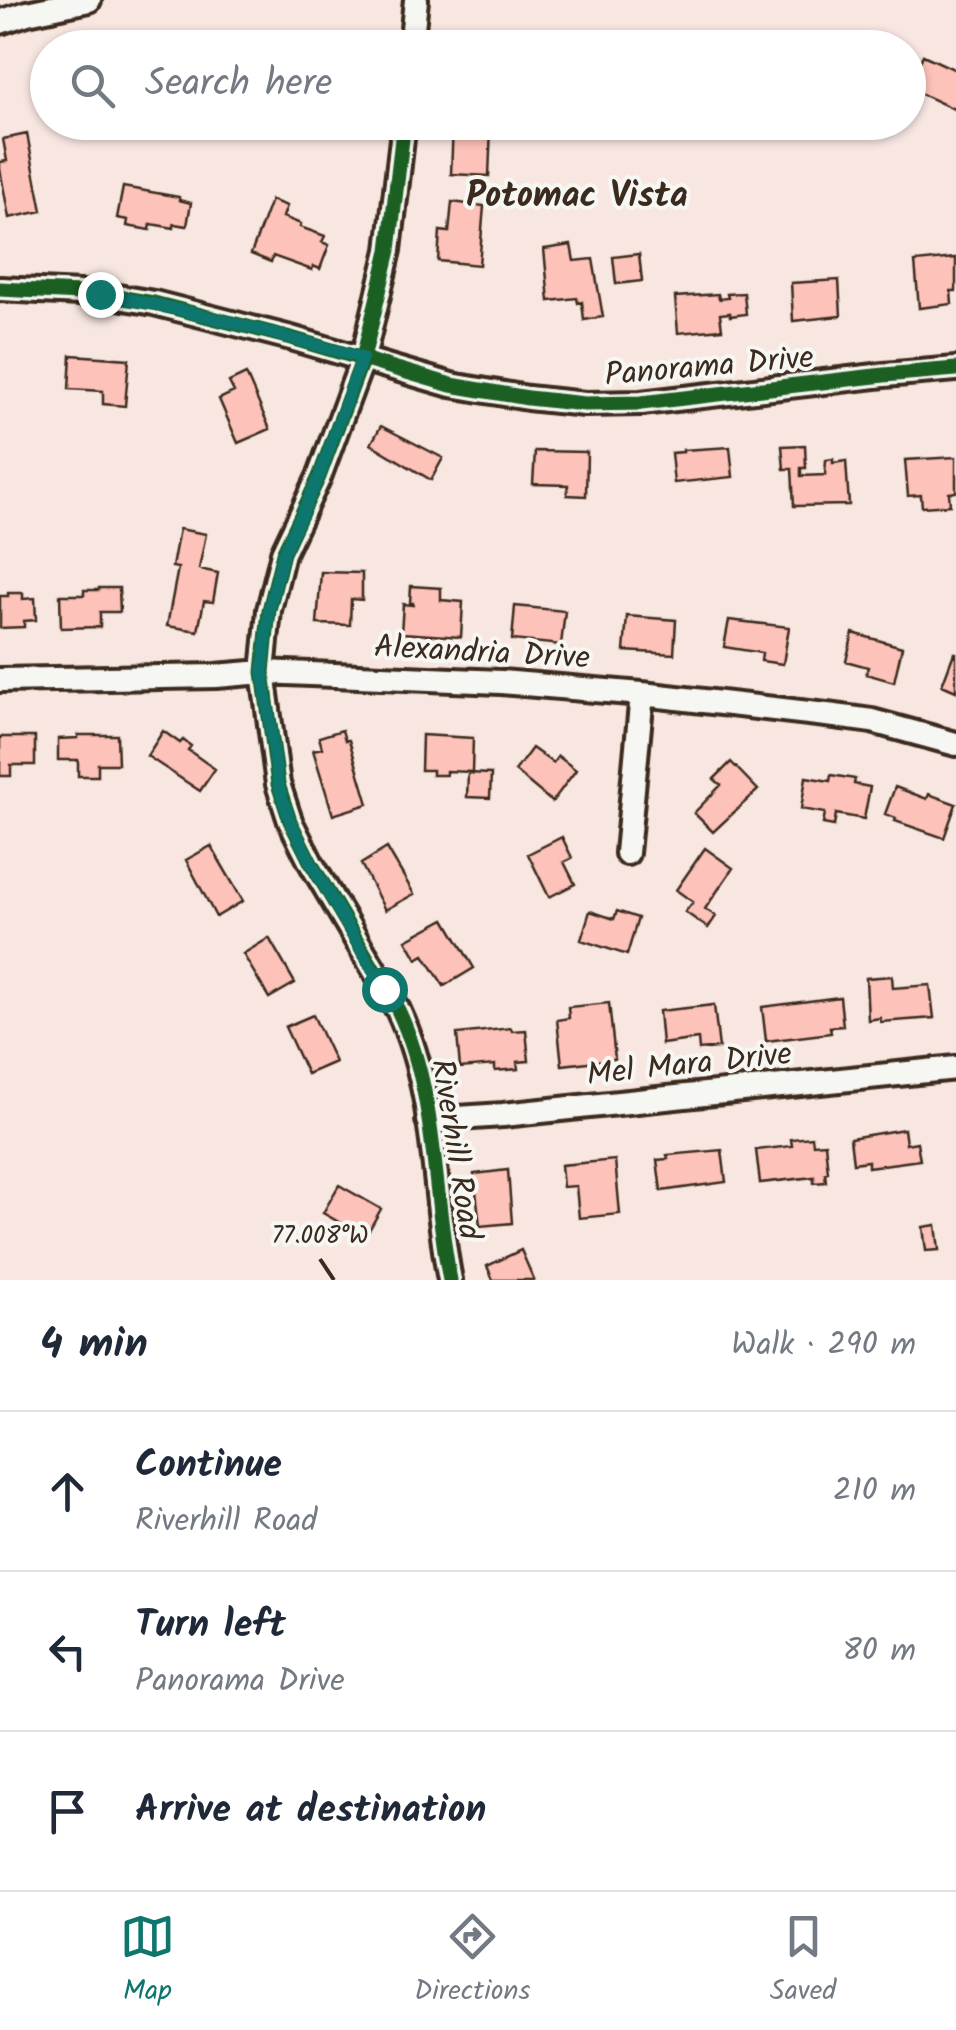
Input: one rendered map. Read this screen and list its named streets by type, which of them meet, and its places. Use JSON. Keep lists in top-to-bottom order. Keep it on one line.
{"streets":{"street":["Panorama Drive","Alexandria Drive","Mel Mara Drive","Riverhill Road"]},"crossings":[["Panorama Drive","Riverhill Road"],["Alexandria Drive","Riverhill Road"],["Mel Mara Drive","Riverhill Road"]],"districts":["Potomac Vista"],"page":{"search":"Search here","heading":["4 min","Walk · 290 m"],"list":[["Continue","Riverhill Road","210 m"],["Turn left","Panorama Drive","80 m"],"Arrive at destination"],"nav":["Map","Directions","Saved"]},"coordinates":["77.008°W"]}
